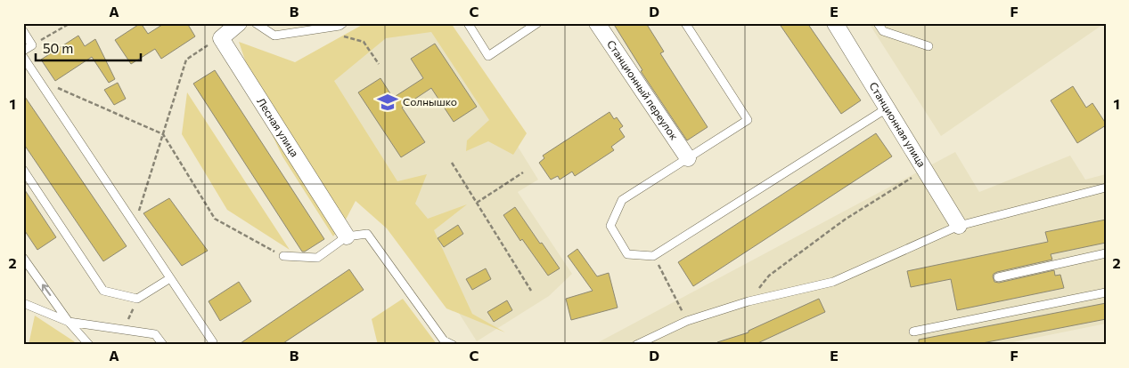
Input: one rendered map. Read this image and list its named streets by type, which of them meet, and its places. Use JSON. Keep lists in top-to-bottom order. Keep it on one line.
{"streets":{"street":["Станционный переулок","Станционная улица","Лесная улица"]},"places":{"school or university":["Солнышко"]},"scale_bar":"50 m","grid":{"columns":["A","B","C","D","E","F"],"rows":["1","2"]}}
